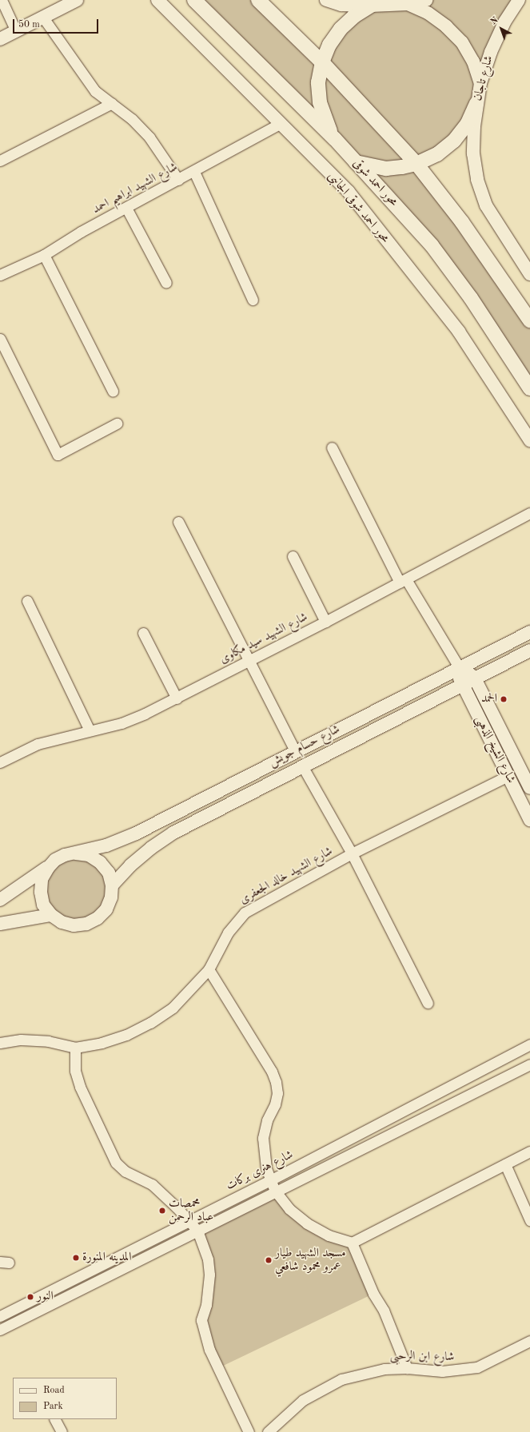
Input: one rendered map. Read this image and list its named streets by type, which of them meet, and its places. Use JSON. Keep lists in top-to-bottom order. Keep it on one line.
{"streets":{"main road":["محور احمد شوقى"],"street":["شارع تاجان","شارع الشهيد ابراهيم احمد","محور احمد شوقى الجانبى","شارع الشهيد سيد مكاوى","شارع حسام جويش","شارع الشيخ الذهبى","شارع الشهيد خالد الجعفرى","شارع هنرى بركات","شارع ابن الرحبى"]},"crossings":[["شارع الشهيد ابراهيم احمد","محور احمد شوقى الجانبى"],["شارع حسام جويش","شارع الشيخ الذهبى"],["شارع الشيخ الذهبى","شارع الشهيد خالد الجعفرى"]],"places":["الحمد","محمصات عباد الرحمن","المدينه المنورة","مسجد الشهيد طيار عمرو محمود شافعي","النور"],"legend":["Road","Park"],"scale_bar":"50 m","north":"top left"}
